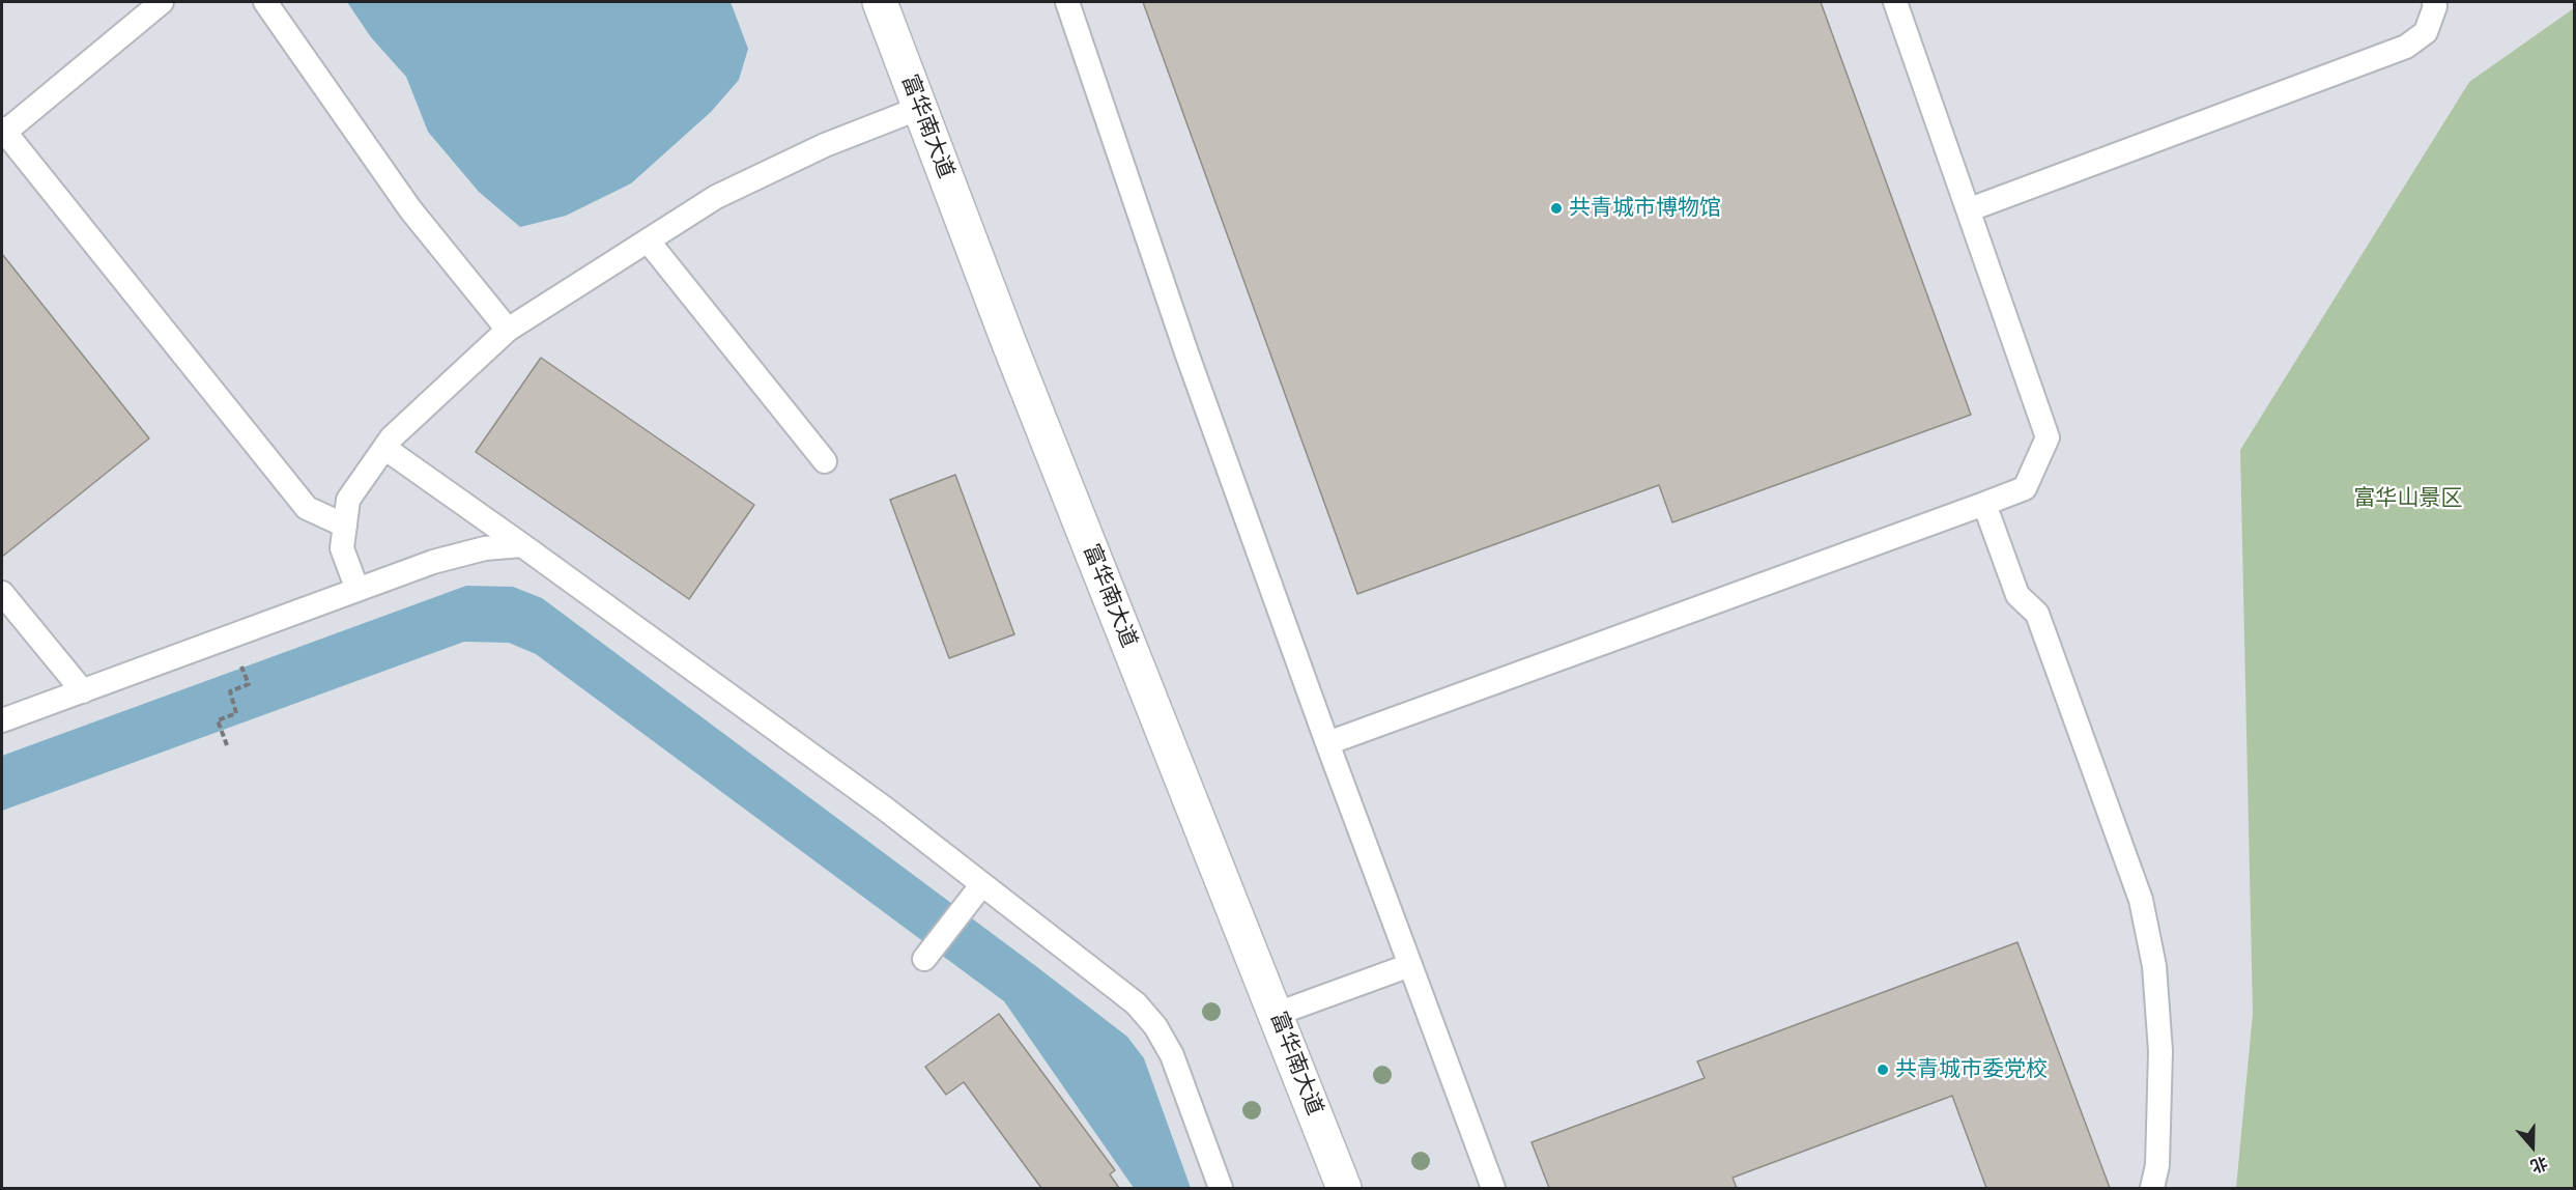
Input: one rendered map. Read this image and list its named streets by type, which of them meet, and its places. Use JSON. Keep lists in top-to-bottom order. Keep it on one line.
{"streets":{"main road":["富华南大道"]},"parks":["富华山景区"],"places":["共青城市博物馆","共青城市委党校"],"north":"bottom"}
